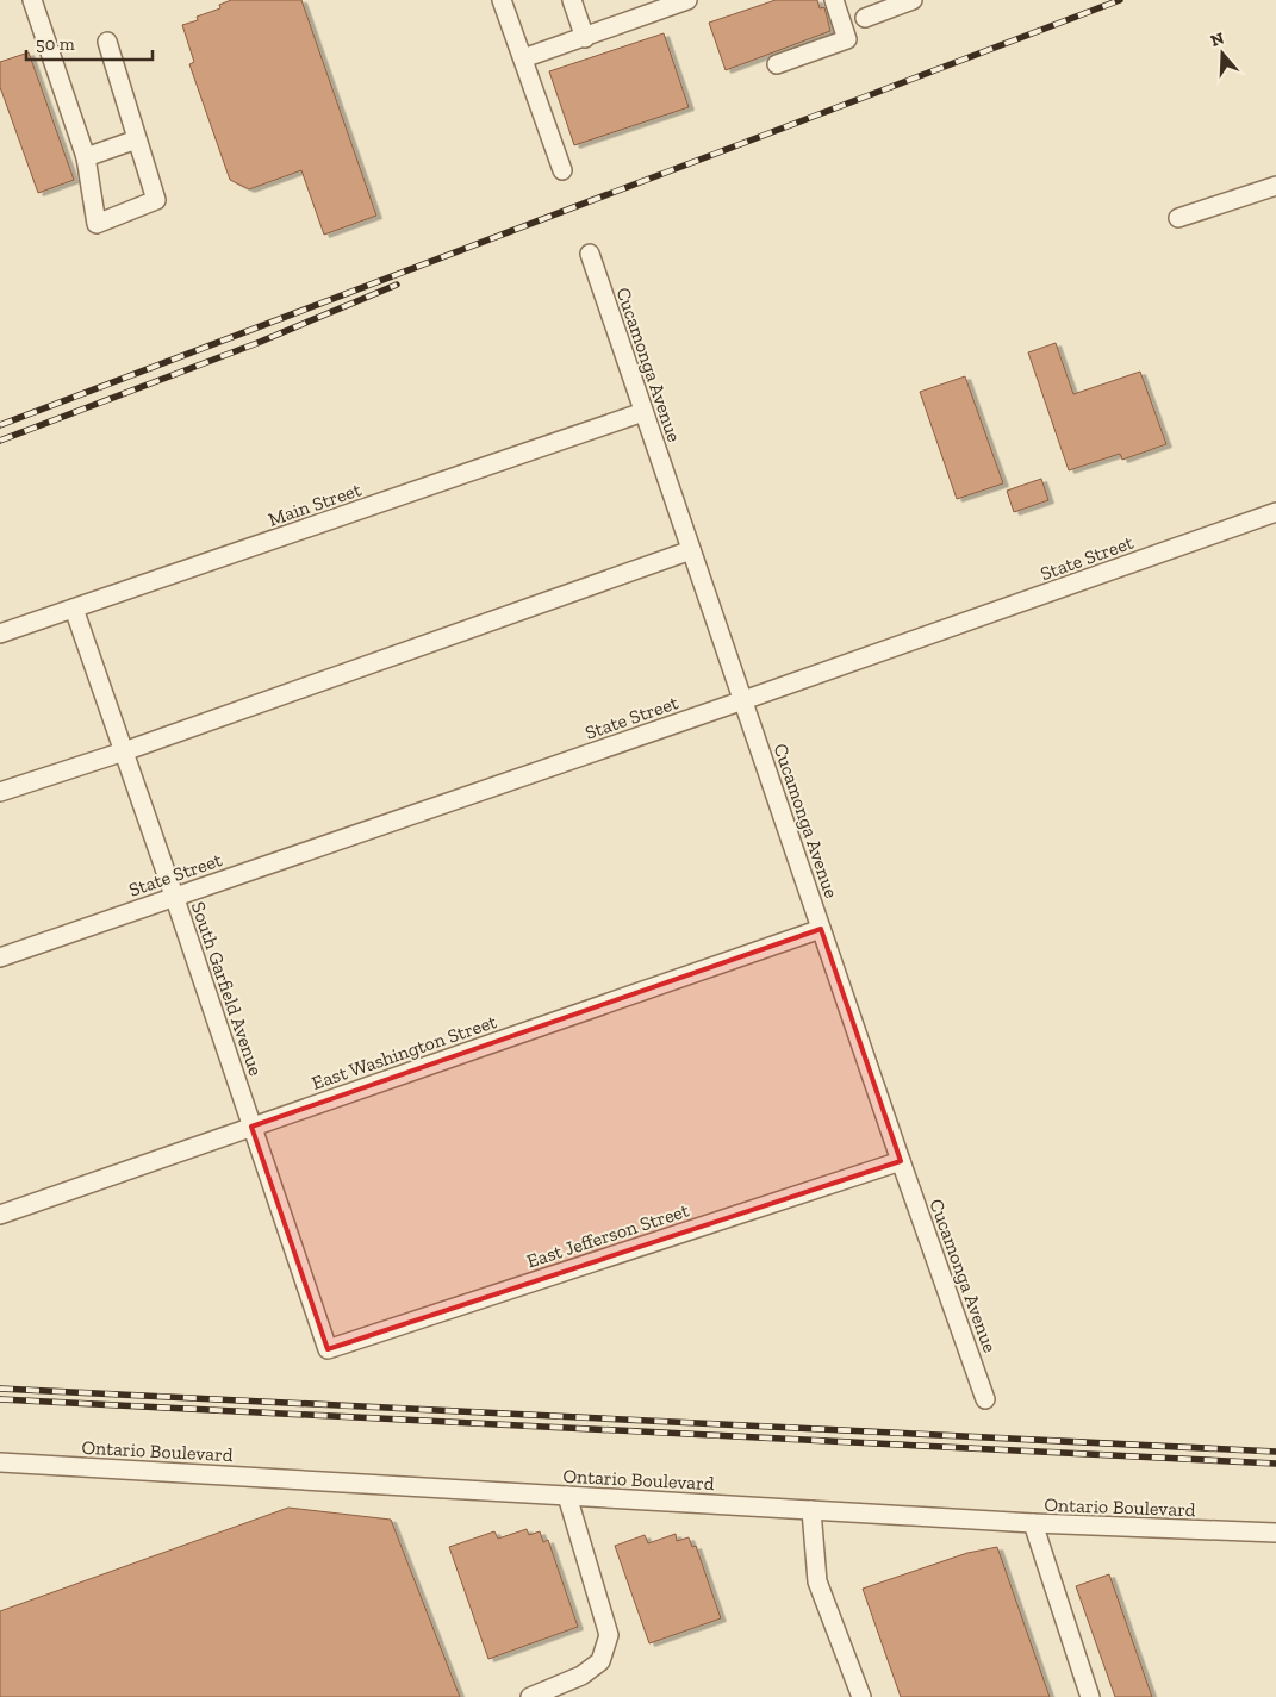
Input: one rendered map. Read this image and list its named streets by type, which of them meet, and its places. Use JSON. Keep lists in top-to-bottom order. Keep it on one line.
{"streets":{"street":["Cucamonga Avenue","Main Street","State Street","South Garfield Avenue","East Washington Street","East Jefferson Street","Ontario Boulevard"]},"crossings":[["Cucamonga Avenue","Main Street"],["Cucamonga Avenue","State Street"],["Cucamonga Avenue","East Washington Street"],["Cucamonga Avenue","East Jefferson Street"],["Main Street","South Garfield Avenue"],["State Street","South Garfield Avenue"],["South Garfield Avenue","East Washington Street"],["South Garfield Avenue","East Jefferson Street"]],"scale_bar":"50 m","north":"top"}
